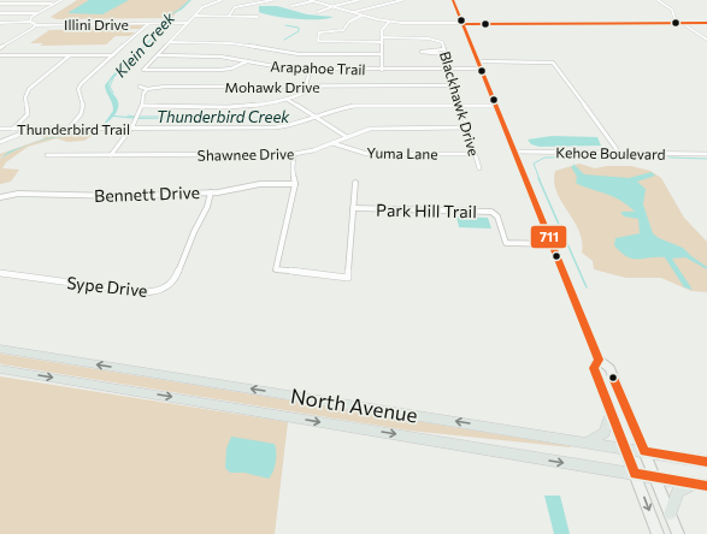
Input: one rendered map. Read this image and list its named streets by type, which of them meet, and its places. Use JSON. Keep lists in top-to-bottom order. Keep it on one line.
{"streets":{"main road":["North Avenue"],"street":["Illini Drive","Arapahoe Trail","Mohawk Drive","Blackhawk Drive","Thunderbird Trail","Yuma Lane","Kehoe Boulevard","Shawnee Drive","Bennett Drive","Park Hill Trail","Sype Drive"]},"crossings":[["Arapahoe Trail","Blackhawk Drive"],["Mohawk Drive","Blackhawk Drive"],["Blackhawk Drive","Thunderbird Trail"],["Blackhawk Drive","Yuma Lane"],["Blackhawk Drive","Shawnee Drive"],["Thunderbird Trail","Yuma Lane"],["Yuma Lane","Shawnee Drive"],["Bennett Drive","Sype Drive"]],"water":["Klein Creek","Thunderbird Creek"],"lines":["transit line 711"]}
